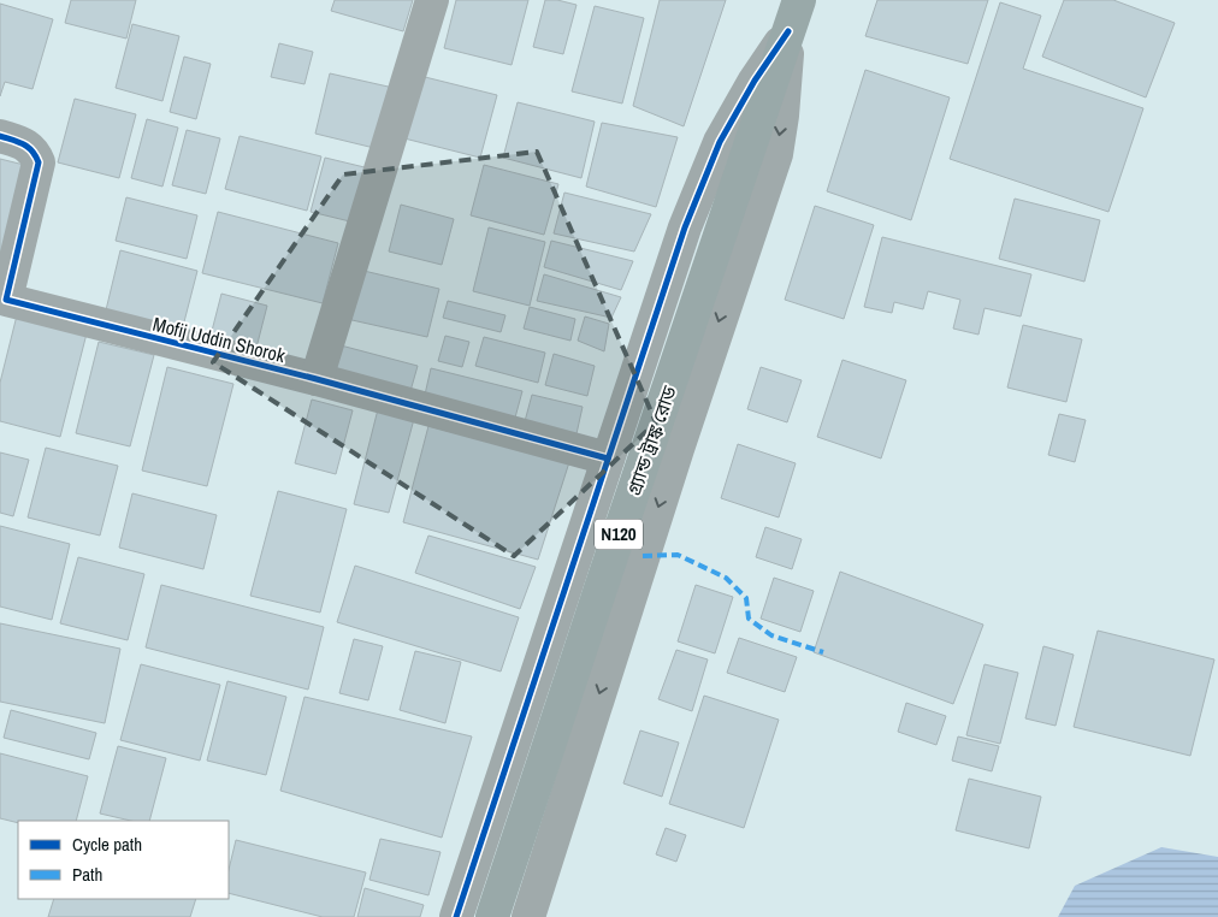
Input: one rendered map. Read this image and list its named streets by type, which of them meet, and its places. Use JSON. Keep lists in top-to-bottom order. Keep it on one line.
{"streets":{"highway":["গ্র্যান্ড ট্রাঙ্ক রোড","N120"],"street":["Mofij Uddin Shorok"]},"legend":["Cycle path","Path"]}
